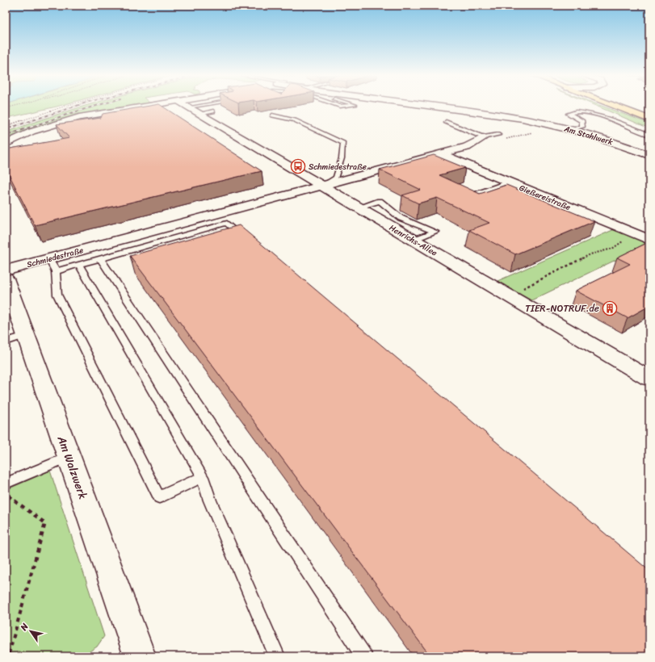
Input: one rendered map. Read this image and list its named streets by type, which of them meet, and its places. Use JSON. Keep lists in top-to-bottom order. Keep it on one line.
{"streets":{"street":["Am Stahlwerk","Gießereistraße","Henrichs-Allee","Schmiedestraße","Am Walzwerk"]},"crossings":[["Gießereistraße","Schmiedestraße"],["Henrichs-Allee","Schmiedestraße"]],"places":{"bus stop":["Schmiedestraße"],"building":["TIER-NOTRUF.de"]},"north":"top left"}
